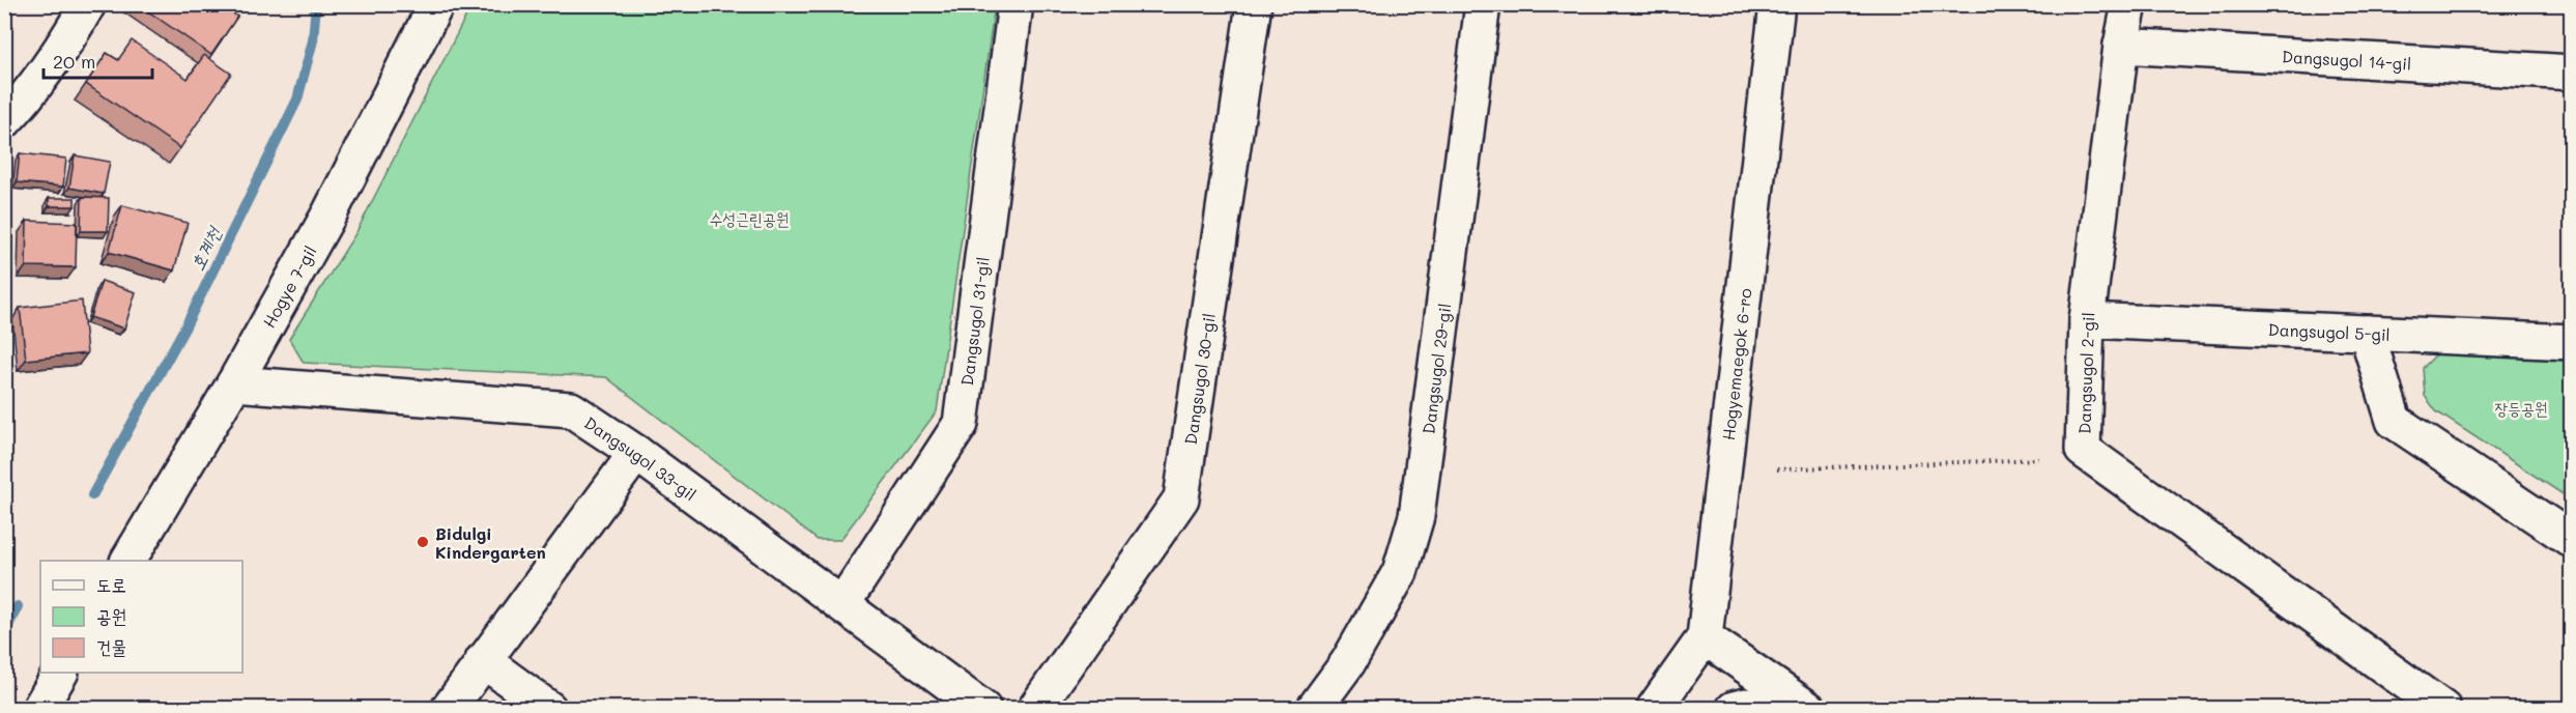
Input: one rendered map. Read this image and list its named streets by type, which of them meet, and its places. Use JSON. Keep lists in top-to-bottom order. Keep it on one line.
{"streets":{"street":["Dangsugol 14-gil","Hogye 7-gil","Dangsugol 31-gil","Dangsugol 5-gil","Hogyemaegok 6-ro","Dangsugol 29-gil","Dangsugol 2-gil","Dangsugol 30-gil","Dangsugol 33-gil"]},"crossings":[["Dangsugol 14-gil","Dangsugol 2-gil"],["Hogye 7-gil","Dangsugol 33-gil"],["Dangsugol 31-gil","Dangsugol 33-gil"],["Dangsugol 5-gil","Dangsugol 2-gil"]],"water":["호계천"],"parks":["수성근린공원","장등공원"],"places":["Bidulgi Kindergarten"],"legend":["도로","공원","건물"],"scale_bar":"20 m"}
